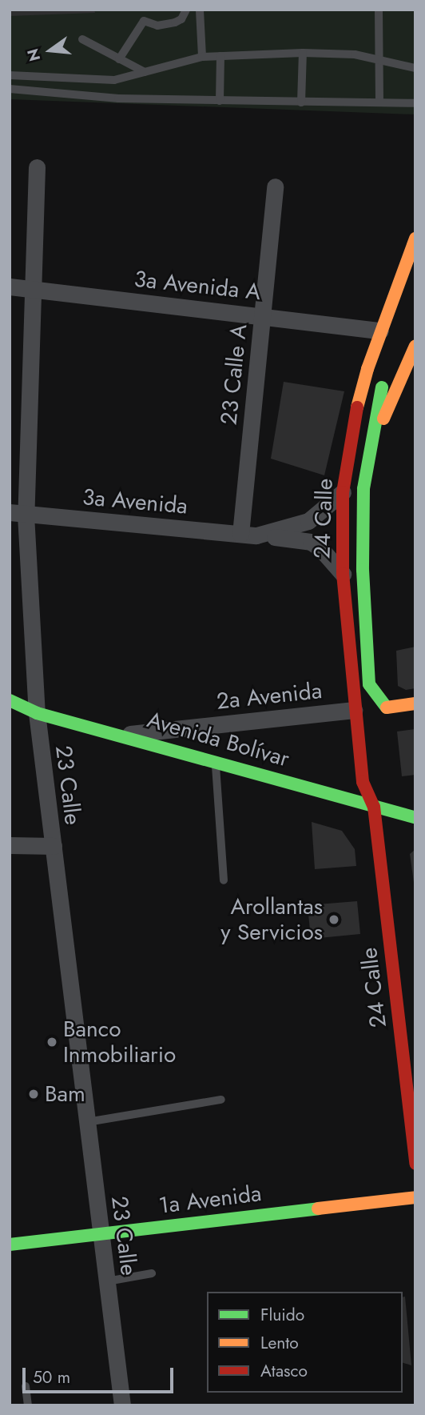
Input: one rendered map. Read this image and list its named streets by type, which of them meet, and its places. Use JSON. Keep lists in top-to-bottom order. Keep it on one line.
{"streets":{"main road":["24 Calle","Avenida Bolívar","1a Avenida"],"street":["3a Avenida A","23 Calle A","3a Avenida","2a Avenida","23 Calle"]},"crossings":[["3a Avenida A","23 Calle A"],["3a Avenida A","24 Calle"],["3a Avenida A","23 Calle"],["23 Calle A","3a Avenida"],["3a Avenida","24 Calle"],["3a Avenida","23 Calle"],["24 Calle","2a Avenida"],["24 Calle","Avenida Bolívar"],["2a Avenida","Avenida Bolívar"],["Avenida Bolívar","23 Calle"],["23 Calle","1a Avenida"]],"places":["Arollantas y Servicios","Banco Inmobiliario","Bam"],"legend":["Fluido","Lento","Atasco"],"scale_bar":"50 m","north":"left"}
